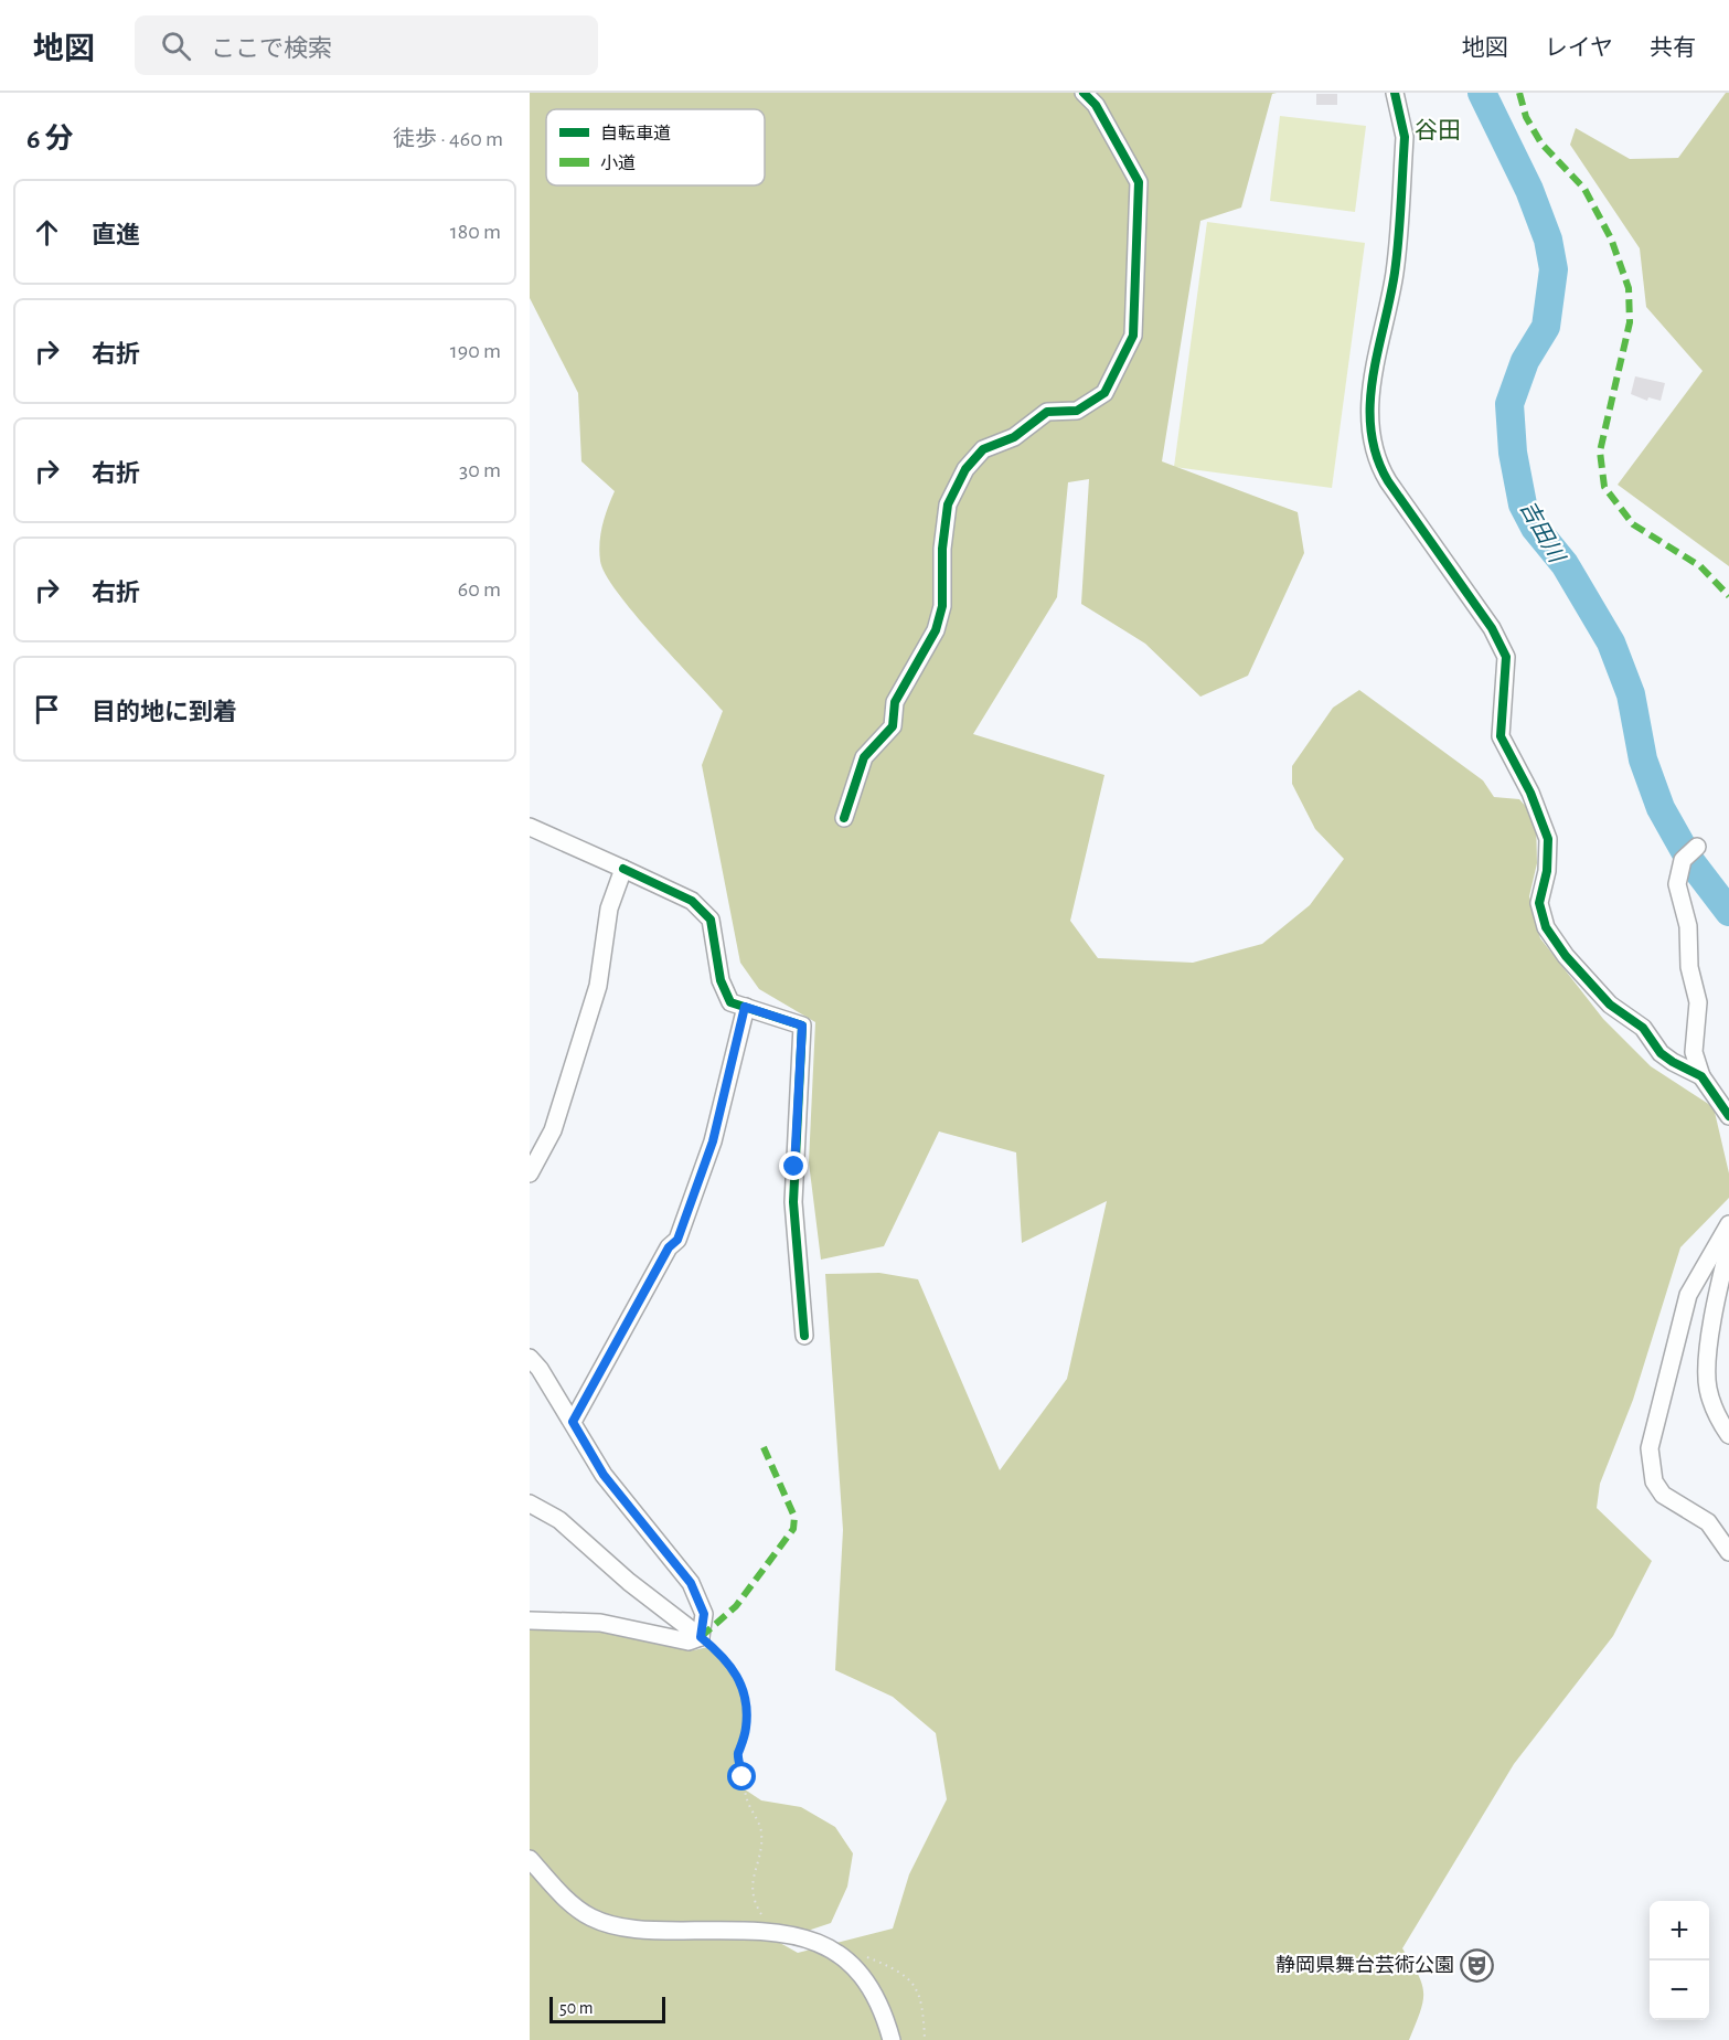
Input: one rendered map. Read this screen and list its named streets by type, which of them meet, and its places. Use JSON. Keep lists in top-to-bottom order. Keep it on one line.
{"districts":["谷田"],"water":["吉田川"],"places":{"theatre":["静岡県舞台芸術公園"]},"legend":["自転車道","小道"],"scale_bar":"50 m","page":{"header":"地図","search":"ここで検索","nav":["地図","レイヤ","共有"],"heading":["6 分","徒歩 · 460 m"],"list":[["直進","180 m"],["右折","190 m"],["右折","30 m"],["右折","60 m"],"目的地に到着"],"map_buttons":["+","−"],"scale":"50 m"}}
